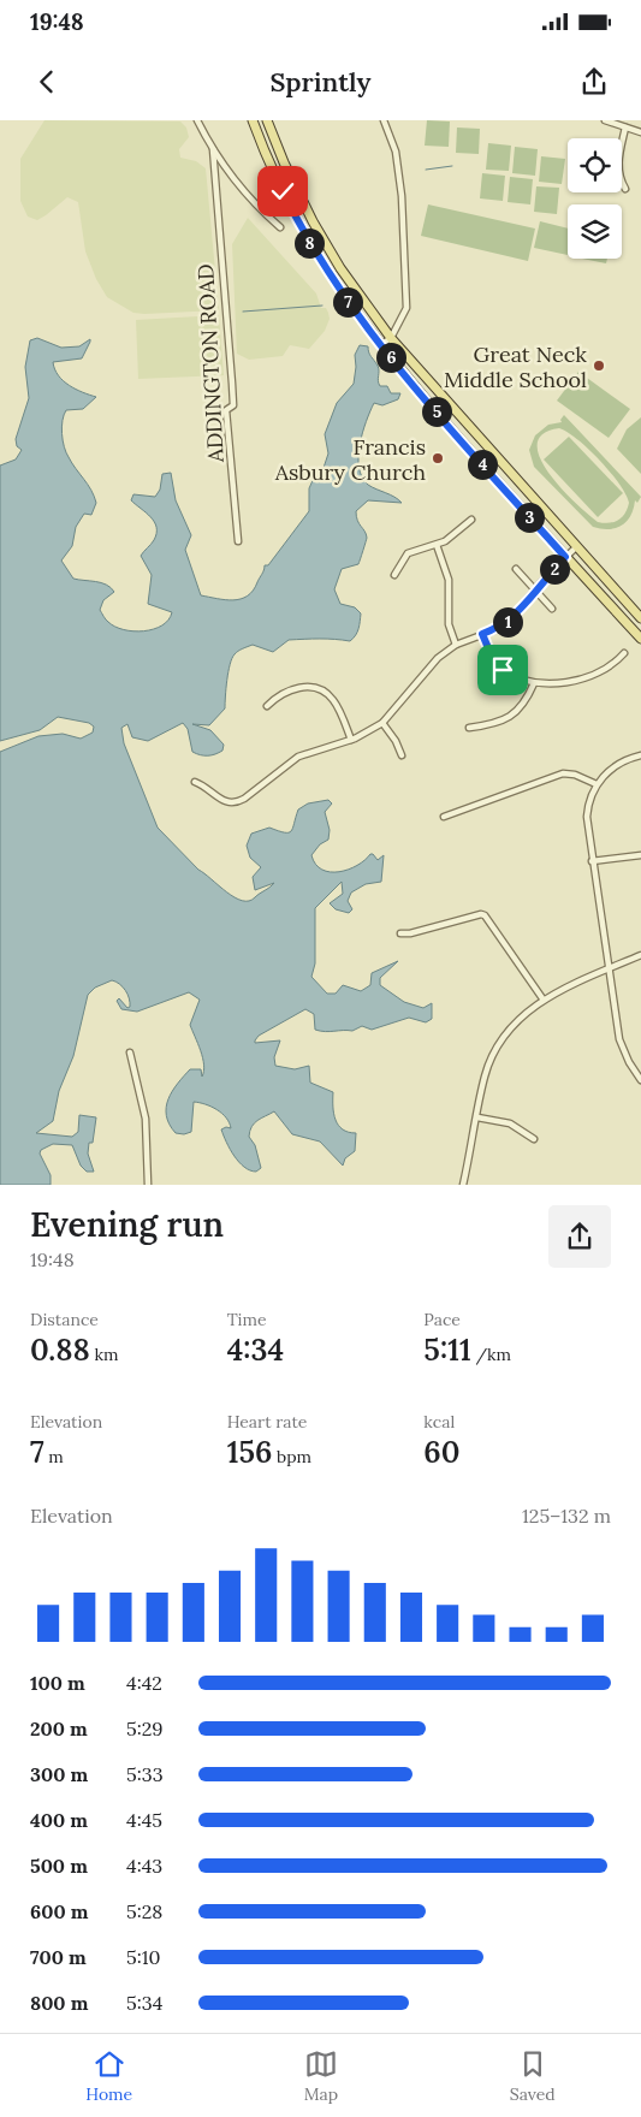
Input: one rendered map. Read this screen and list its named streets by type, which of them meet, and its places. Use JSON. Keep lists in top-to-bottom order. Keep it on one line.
{"streets":{"street":["ADDINGTON ROAD"]},"places":["Great Neck Middle School","Francis Asbury Church"],"page":{"status":"19:48","header":"Sprintly","pins":["8","7","6","5","4","3","2","1"],"heading":["Evening run","19:48"],"stats":[["Distance","0.88 km"],["Time","4:34"],["Pace","5:11 /km"],["Elevation","7 m"],["Heart rate","156 bpm"],["kcal","60"]],"chart":["Elevation","125–132 m"],"list":[{"name":"100 m","note":"4:42"},{"name":"200 m","note":"5:29"},{"name":"300 m","note":"5:33"},{"name":"400 m","note":"4:45"},{"name":"500 m","note":"4:43"},{"name":"600 m","note":"5:28"},{"name":"700 m","note":"5:10"},{"name":"800 m","note":"5:34"}],"tabs":["Home","Map","Saved"]}}
